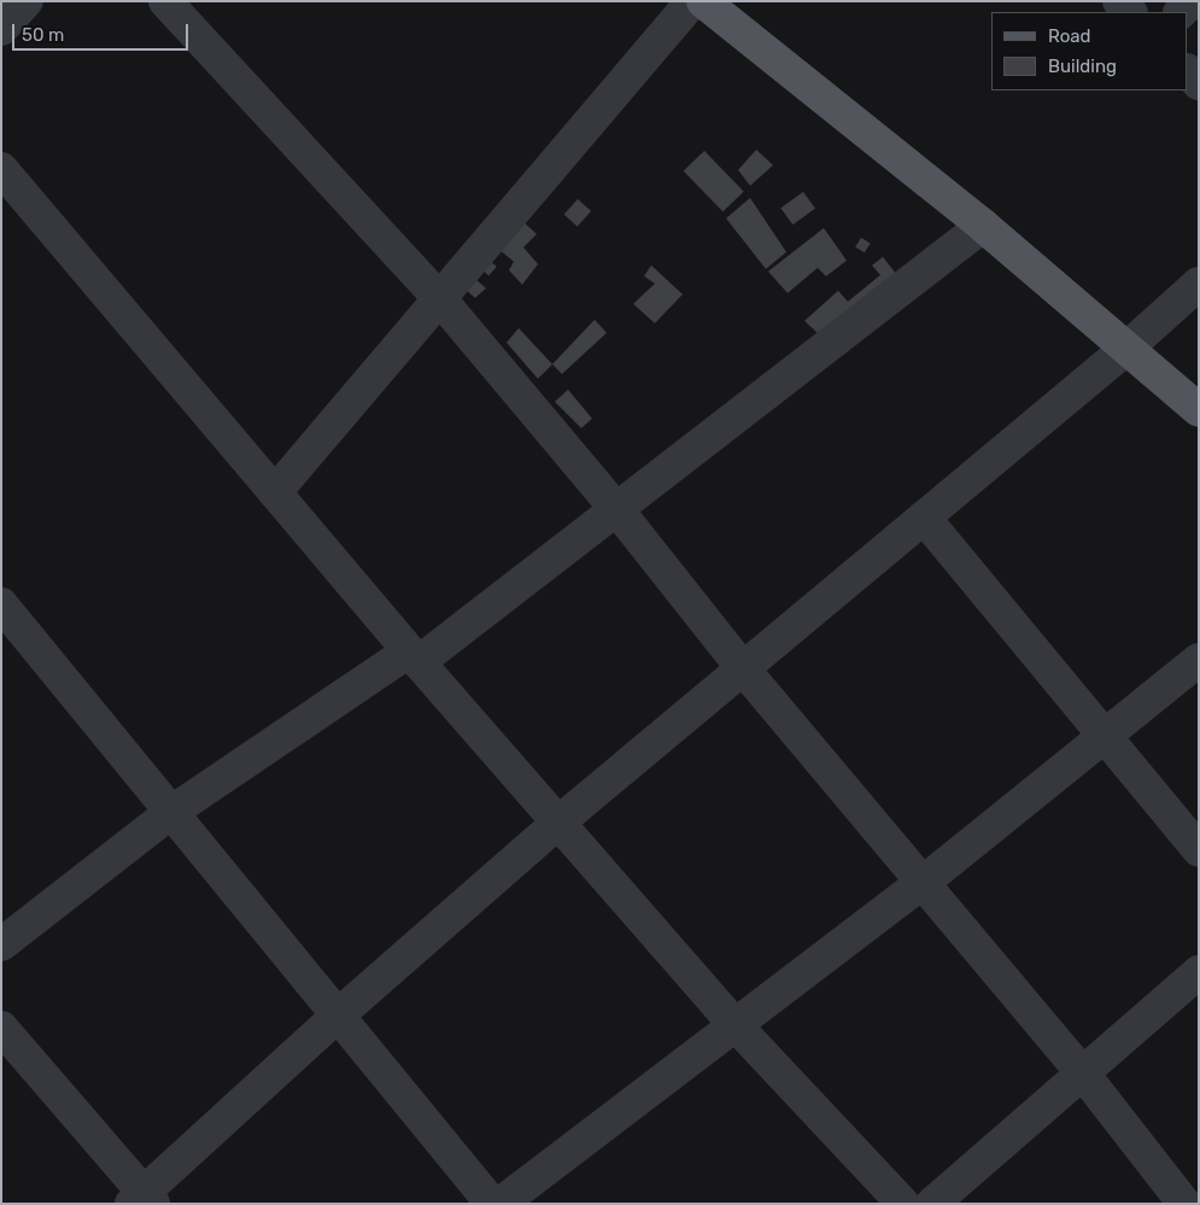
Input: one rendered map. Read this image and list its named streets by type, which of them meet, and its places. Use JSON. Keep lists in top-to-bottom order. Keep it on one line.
{"legend":["Road","Building"],"scale_bar":"50 m"}
